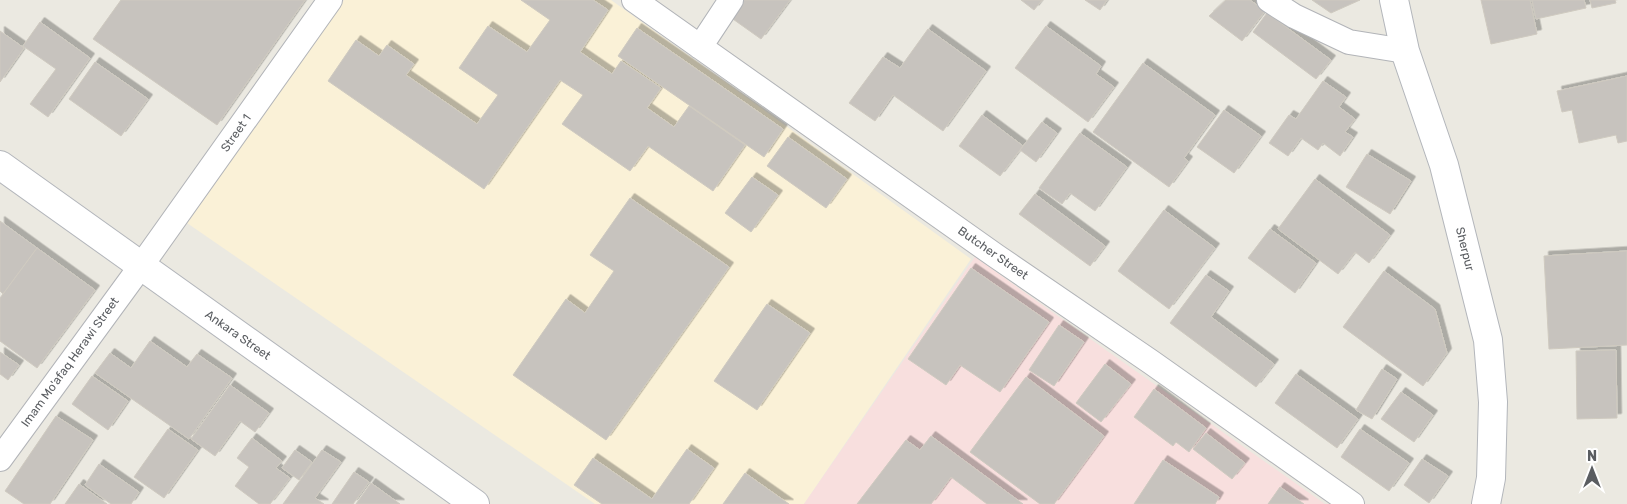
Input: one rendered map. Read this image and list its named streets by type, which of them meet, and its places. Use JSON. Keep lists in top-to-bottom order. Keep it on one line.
{"streets":{"main road":["Sherpur","Ankara Street"],"street":["Street 1","Butcher Street","Imam Mo'afaq Herawi Street"]},"crossings":[["Street 1","Ankara Street"],["Street 1","Imam Mo'afaq Herawi Street"],["Ankara Street","Imam Mo'afaq Herawi Street"]],"north":"top"}
